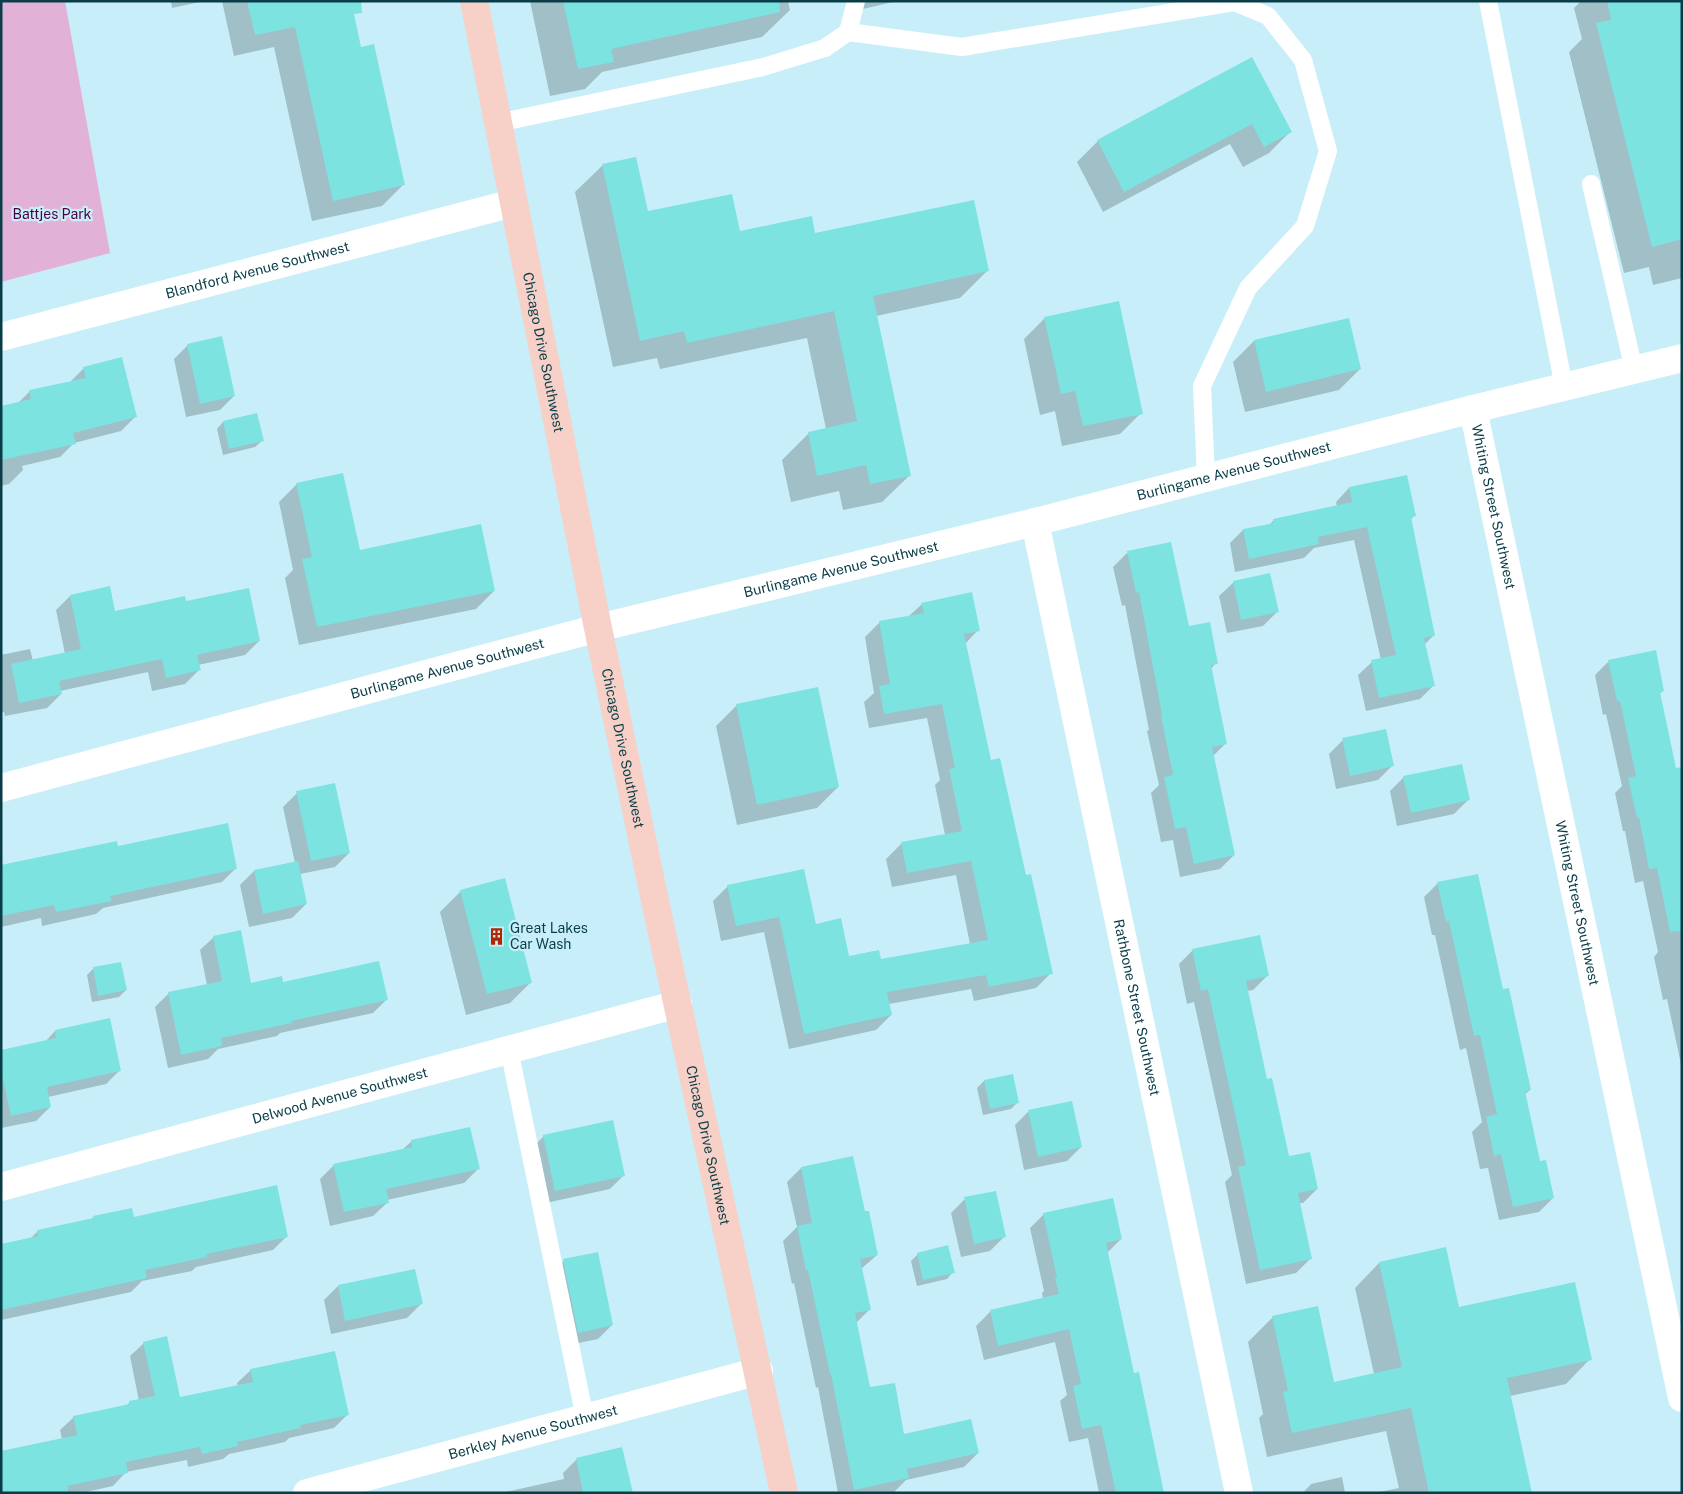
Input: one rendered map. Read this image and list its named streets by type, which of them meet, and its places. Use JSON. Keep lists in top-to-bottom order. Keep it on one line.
{"streets":{"main road":["Chicago Drive Southwest"],"street":["Blandford Avenue Southwest","Burlingame Avenue Southwest","Whiting Street Southwest","Rathbone Street Southwest","Delwood Avenue Southwest","Berkley Avenue Southwest"]},"crossings":[["Blandford Avenue Southwest","Chicago Drive Southwest"],["Chicago Drive Southwest","Burlingame Avenue Southwest"],["Chicago Drive Southwest","Delwood Avenue Southwest"],["Chicago Drive Southwest","Berkley Avenue Southwest"],["Burlingame Avenue Southwest","Whiting Street Southwest"],["Burlingame Avenue Southwest","Rathbone Street Southwest"]],"parks":["Battjes Park"],"places":{"building":["Great Lakes Car Wash"]}}
